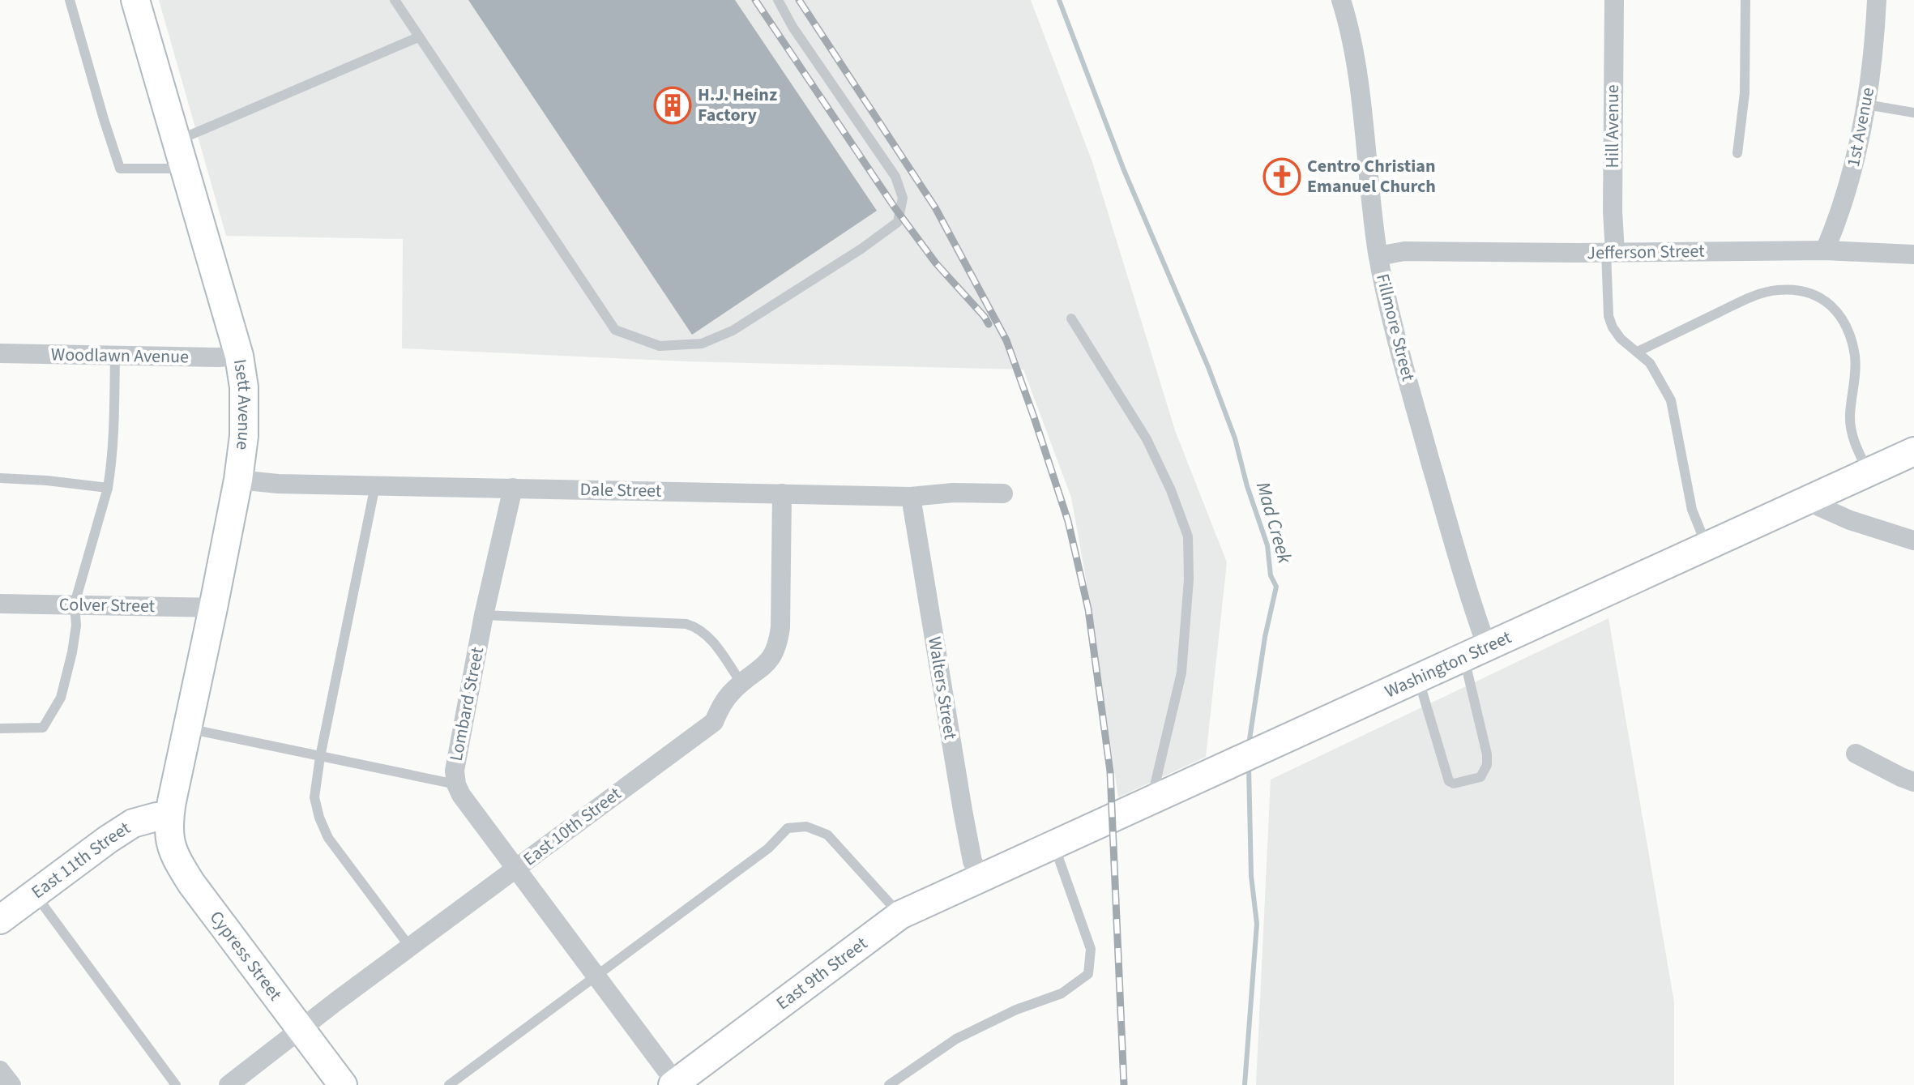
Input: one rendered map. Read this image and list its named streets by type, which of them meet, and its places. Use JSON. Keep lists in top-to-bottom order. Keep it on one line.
{"streets":{"main road":["Isett Avenue","Washington Street","East 11th Street","Cypress Street","East 9th Street"],"street":["Hill Avenue","1st Avenue","Jefferson Street","Fillmore Street","Woodlawn Avenue","Dale Street","Colver Street","Walters Street","Lombard Street","East 10th Street"]},"crossings":[["Hill Avenue","Jefferson Street"],["1st Avenue","Jefferson Street"],["Jefferson Street","Fillmore Street"],["Fillmore Street","Washington Street"],["Woodlawn Avenue","Isett Avenue"],["Isett Avenue","Dale Street"],["Isett Avenue","Colver Street"],["Isett Avenue","East 11th Street"],["Isett Avenue","Cypress Street"],["Dale Street","Walters Street"],["Dale Street","Lombard Street"],["Dale Street","East 10th Street"],["Washington Street","Walters Street"],["Washington Street","East 9th Street"],["Walters Street","East 9th Street"],["Lombard Street","East 10th Street"],["Lombard Street","East 9th Street"],["East 10th Street","Cypress Street"],["East 11th Street","Cypress Street"]],"water":["Mad Creek"],"places":{"building":["H.J. Heinz Factory"],"church":["Centro Christian Emanuel Church"]}}
